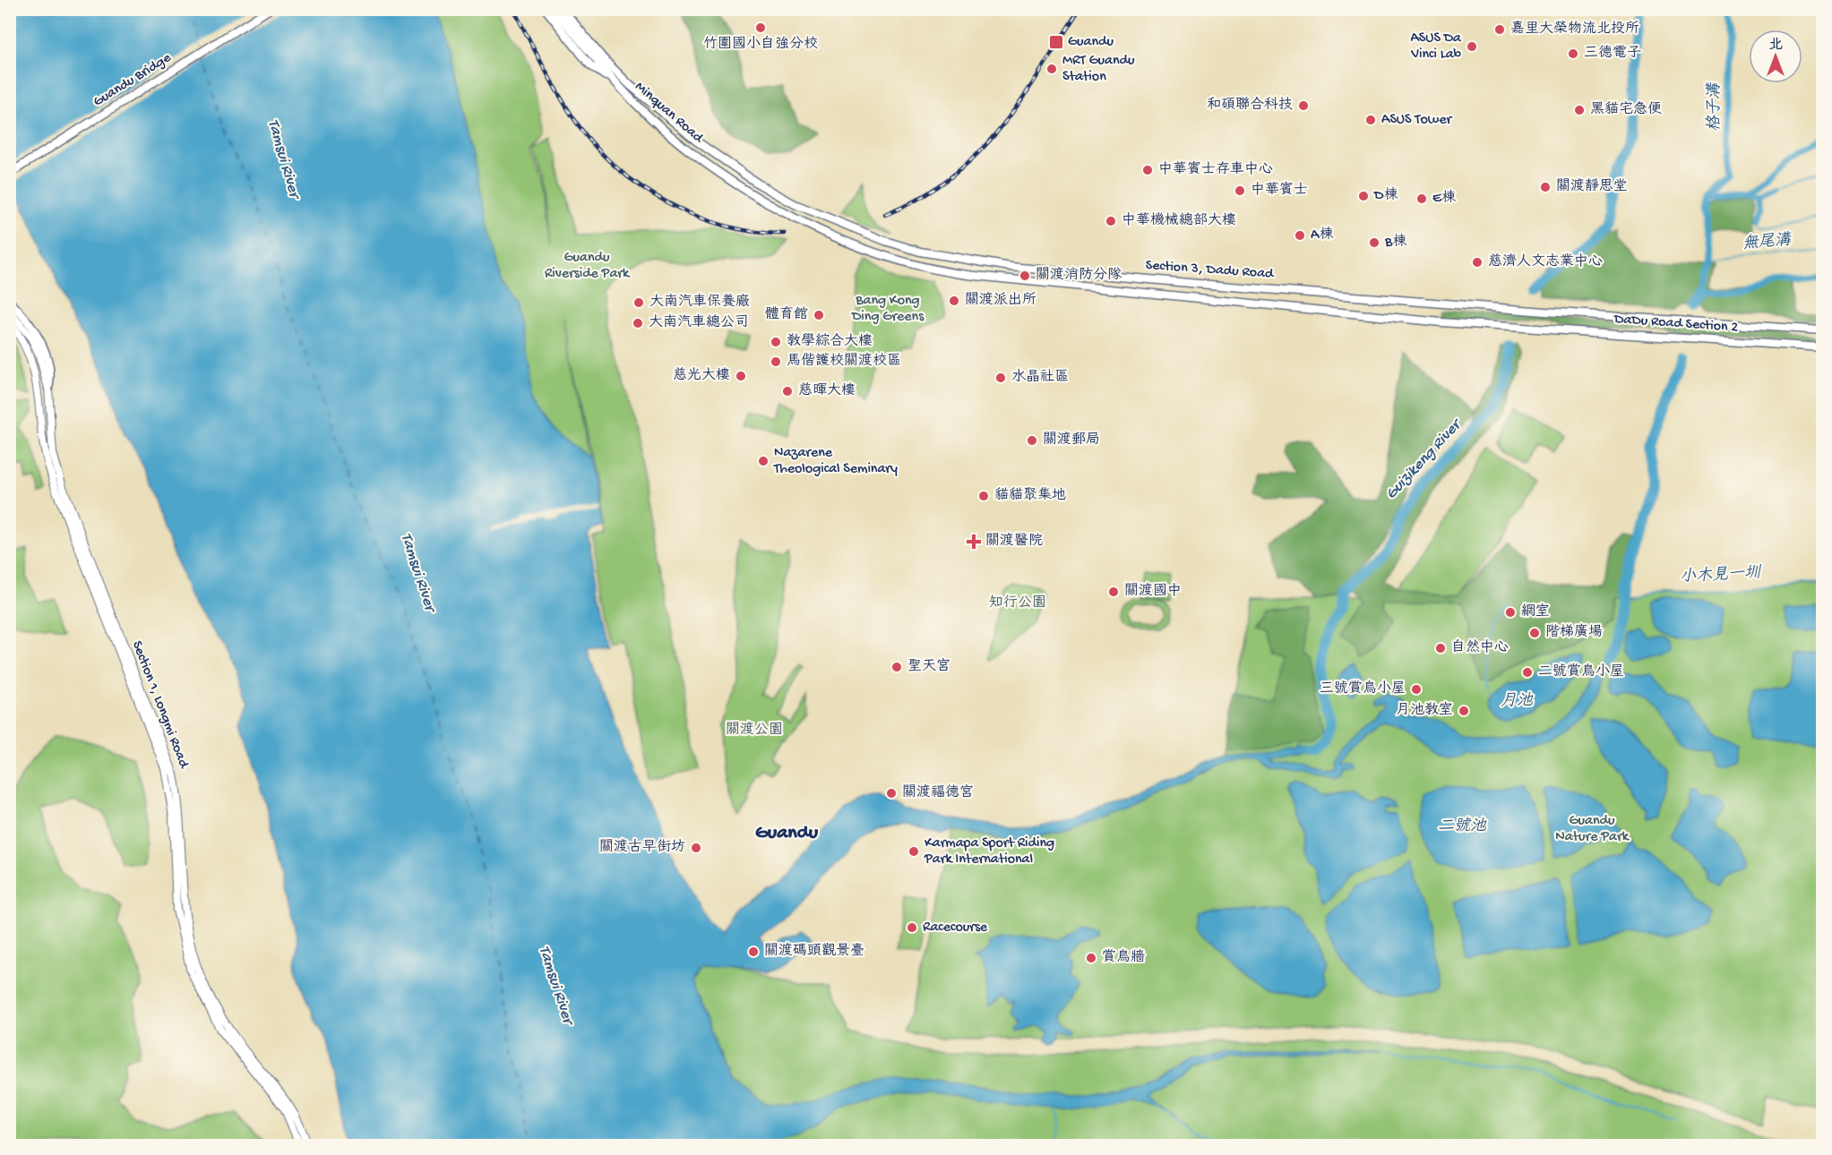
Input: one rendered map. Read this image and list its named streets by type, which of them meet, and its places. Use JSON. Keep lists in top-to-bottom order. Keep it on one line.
{"streets":{"main road":["Guandu Bridge","Minquan Road","Section 3, Dadu Road","DaDu Road Section 2","Section 1, Longmi Road"]},"crossings":[["Minquan Road","Section 3, Dadu Road"],["Section 3, Dadu Road","DaDu Road Section 2"]],"districts":["Guandu"],"water":["格子溝","Tamsui River","無尾溝","Guizikeng River","小木見一圳","月池","二號池"],"parks":["Guandu Riverside Park","Bang Kong Ding Greens","知行公園","關渡公園","Guandu Nature Park"],"places":{"other":["竹圍國小自強分校","嘉里大榮物流北投所","ASUS Da Vinci Lab","三德電子","MRT Guandu Station","和碩聯合科技","黑貓宅急便","ASUS Tower","中華賓士存車中心","關渡靜思堂","中華賓士","D棟","E棟","中華機械總部大樓","A棟","B棟","慈濟人文志業中心","關渡消防分隊","關渡派出所","大南汽車保養廠","體育館","大南汽車總公司","教學綜合大樓","馬偕護校關渡校區","慈光大樓","水晶社區","慈暉大樓","關渡郵局","Nazarene Theological Seminary","貓貓聚集地","關渡國中","網室","階梯廣場","自然中心","聖天宮","二號賞鳥小屋","三號賞鳥小屋","月池教室","關渡福德宮","關渡古早街坊","Karmapa Sport Riding Park International","Racecourse","關渡碼頭觀景臺","賞鳥牆"],"transit":["Guandu"],"health":["關渡醫院"]},"north":"top"}
